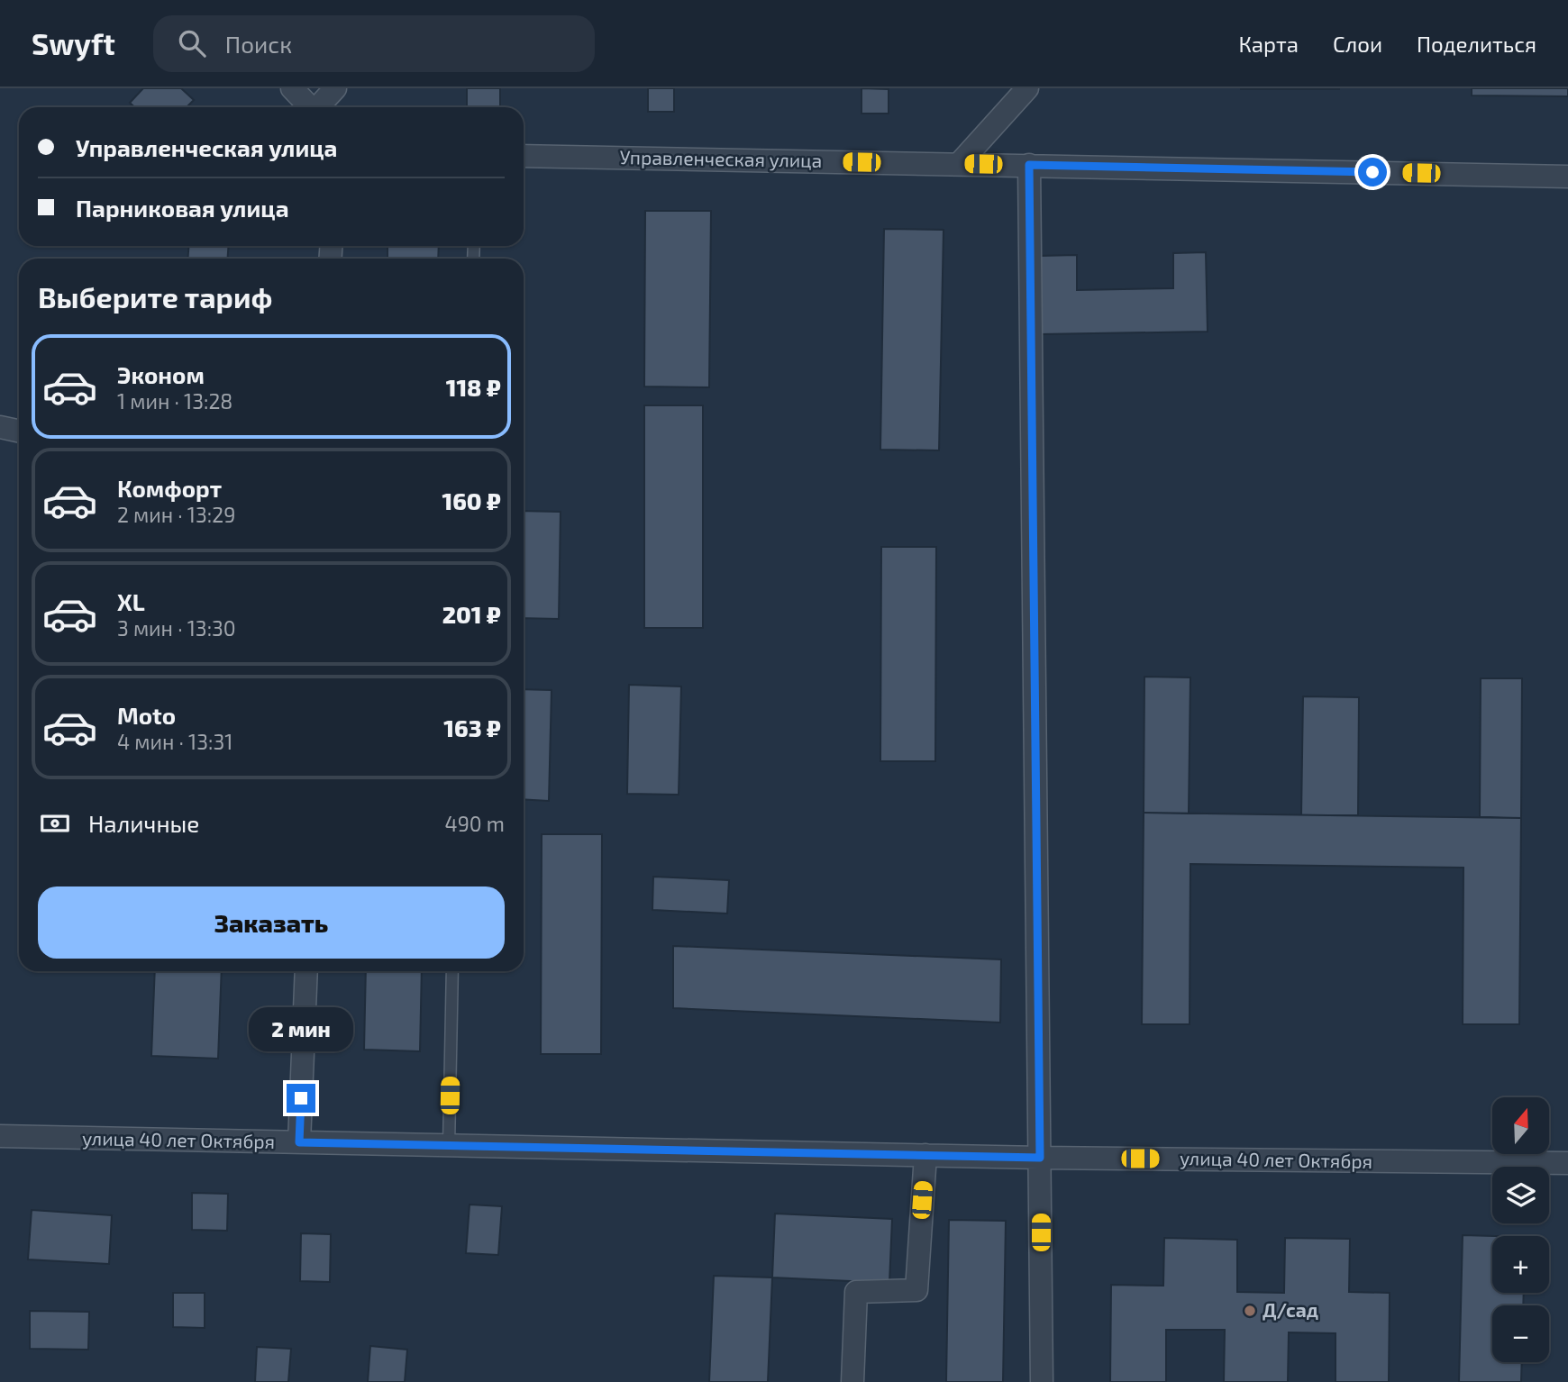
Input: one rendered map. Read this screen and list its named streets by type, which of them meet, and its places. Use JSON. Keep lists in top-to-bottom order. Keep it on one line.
{"streets":{"street":["Управленческая улица","улица 40 лет Октября"]},"places":["Д/сад"],"north":"top","page":{"header":"Swyft","search":"Поиск","nav":["Карта","Слои","Поделиться"],"banner":["Управленческая улица","Парниковая улица"],"heading":"Выберите тариф","list":[{"name":"Эконом","note":"1 мин · 13:28","value":"118 ₽"},{"name":"Комфорт","note":"2 мин · 13:29","value":"160 ₽"},{"name":"XL","note":"3 мин · 13:30","value":"201 ₽"},{"name":"Moto","note":"4 мин · 13:31","value":"163 ₽"}],"pay":["Наличные","490 m"],"buttons":"Заказать","bubble":"2 мин","map_buttons":["+","−"]}}
